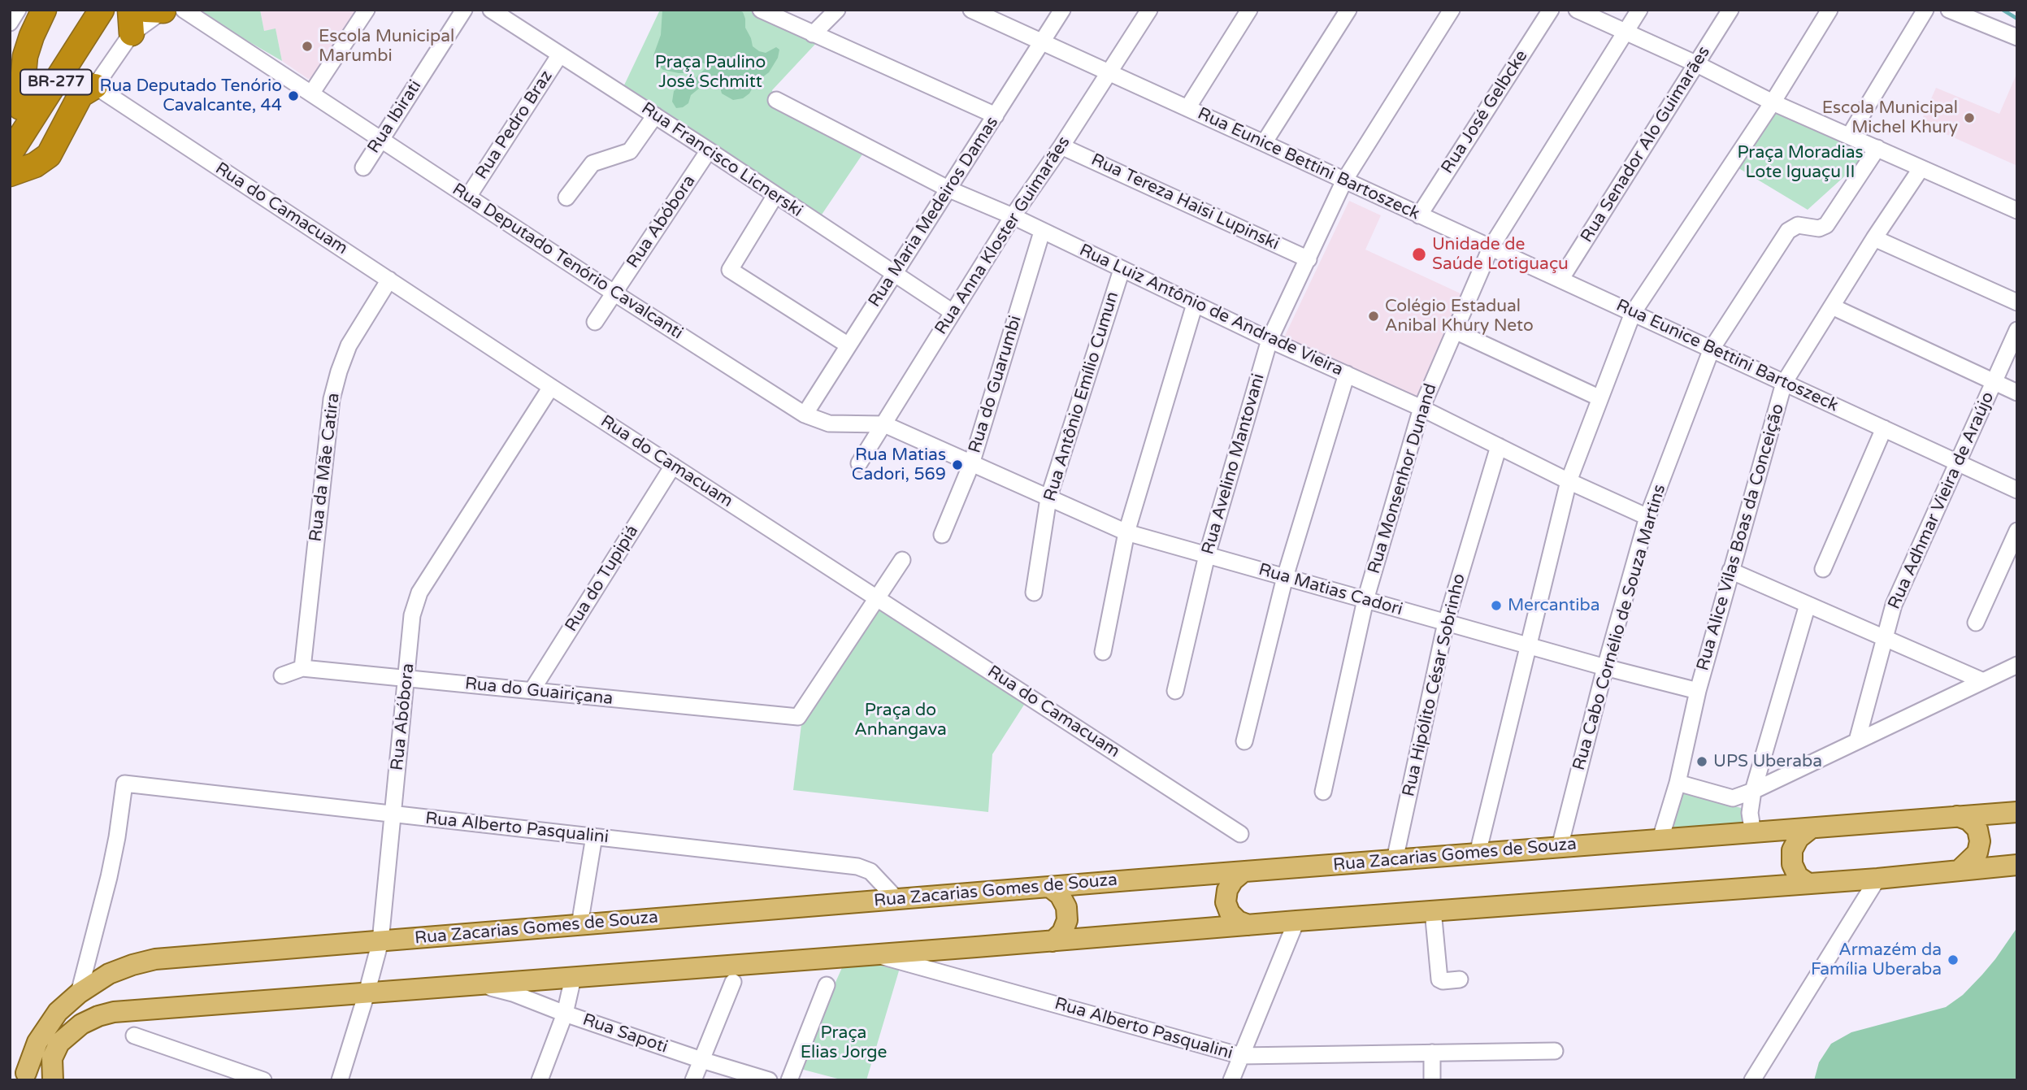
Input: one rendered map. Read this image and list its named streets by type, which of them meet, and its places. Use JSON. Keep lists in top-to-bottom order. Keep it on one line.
{"streets":{"highway":["BR-277"],"main road":["Rua Zacarias Gomes de Souza"],"street":["Rua José Gelbcke","Rua Ibirati","Rua Pedro Braz","Rua Senador Alo Guimarães","Rua Francisco Licnerski","Rua Eunice Bettini Bartoszeck","Rua Tereza Haisi Lupinski","Rua do Camacuam","Rua Maria Medeiros Damas","Rua Abóbora","Rua Anna Kloster Guimarães","Rua Deputado Tenório Cavalcanti","Rua Luiz Antônio de Andrade Vieira","Rua do Guarumbi","Rua Antônio Emílio Cumun","Rua Avelino Mantovani","Rua da Mãe Catira","Rua Monsenhor Dunand","Rua Adhmar Vieira de Araújo","Rua Alice Vilas Boas da Conceição","Rua do Tupipiá","Rua Matias Cadori","Rua Cabo Cornélio de Souza Martins","Rua Hipólito César Sobrinho","Rua do Guairiçana","Rua Alberto Pasqualini","Rua Sapoti"]},"crossings":[["Rua José Gelbcke","Rua Eunice Bettini Bartoszeck"],["Rua Ibirati","Rua Deputado Tenório Cavalcanti"],["Rua Pedro Braz","Rua Francisco Licnerski"],["Rua Pedro Braz","Rua Deputado Tenório Cavalcanti"],["Rua Senador Alo Guimarães","Rua Eunice Bettini Bartoszeck"],["Rua Francisco Licnerski","Rua Maria Medeiros Damas"],["Rua Francisco Licnerski","Rua Abóbora"],["Rua Francisco Licnerski","Rua Anna Kloster Guimarães"],["Rua Eunice Bettini Bartoszeck","Rua Maria Medeiros Damas"],["Rua Eunice Bettini Bartoszeck","Rua Anna Kloster Guimarães"],["Rua Eunice Bettini Bartoszeck","Rua Avelino Mantovani"],["Rua Eunice Bettini Bartoszeck","Rua Monsenhor Dunand"],["Rua Eunice Bettini Bartoszeck","Rua Adhmar Vieira de Araújo"],["Rua Eunice Bettini Bartoszeck","Rua Alice Vilas Boas da Conceição"],["Rua Eunice Bettini Bartoszeck","Rua Cabo Cornélio de Souza Martins"],["Rua Tereza Haisi Lupinski","Rua Anna Kloster Guimarães"],["Rua Tereza Haisi Lupinski","Rua Avelino Mantovani"],["Rua do Camacuam","Rua Abóbora"],["Rua do Camacuam","Rua da Mãe Catira"],["Rua do Camacuam","Rua do Tupipiá"],["Rua do Camacuam","Rua do Guairiçana"],["Rua Maria Medeiros Damas","Rua Deputado Tenório Cavalcanti"],["Rua Maria Medeiros Damas","Rua Luiz Antônio de Andrade Vieira"],["Rua Abóbora","Rua Deputado Tenório Cavalcanti"],["Rua Abóbora","Rua do Guairiçana"],["Rua Abóbora","Rua Alberto Pasqualini"],["Rua Abóbora","Rua Zacarias Gomes de Souza"],["Rua Anna Kloster Guimarães","Rua Deputado Tenório Cavalcanti"],["Rua Anna Kloster Guimarães","Rua Luiz Antônio de Andrade Vieira"],["Rua Deputado Tenório Cavalcanti","Rua do Guarumbi"],["Rua Deputado Tenório Cavalcanti","Rua Matias Cadori"],["Rua Luiz Antônio de Andrade Vieira","Rua do Guarumbi"],["Rua Luiz Antônio de Andrade Vieira","Rua Antônio Emílio Cumun"],["Rua Luiz Antônio de Andrade Vieira","Rua Avelino Mantovani"],["Rua Luiz Antônio de Andrade Vieira","Rua Monsenhor Dunand"],["Rua Luiz Antônio de Andrade Vieira","Rua Cabo Cornélio de Souza Martins"],["Rua Luiz Antônio de Andrade Vieira","Rua Hipólito César Sobrinho"],["Rua do Guarumbi","Rua Matias Cadori"],["Rua Antônio Emílio Cumun","Rua Matias Cadori"],["Rua Avelino Mantovani","Rua Matias Cadori"],["Rua da Mãe Catira","Rua do Guairiçana"],["Rua Monsenhor Dunand","Rua Matias Cadori"],["Rua Alice Vilas Boas da Conceição","Rua Matias Cadori"],["Rua Alice Vilas Boas da Conceição","Rua Zacarias Gomes de Souza"],["Rua do Tupipiá","Rua do Guairiçana"],["Rua Matias Cadori","Rua Cabo Cornélio de Souza Martins"],["Rua Matias Cadori","Rua Hipólito César Sobrinho"],["Rua Cabo Cornélio de Souza Martins","Rua Zacarias Gomes de Souza"],["Rua Hipólito César Sobrinho","Rua Zacarias Gomes de Souza"],["Rua Alberto Pasqualini","Rua Zacarias Gomes de Souza"]],"parks":["Praça Paulino José Schmitt","Praça Moradias Lote Iguaçu II","Praça do Anhangava","Praça Elias Jorge"],"places":["Escola Municipal Marumbi","Rua Deputado Tenório Cavalcante, 44","Escola Municipal Michel Khury","Unidade de Saúde Lotiguaçu","Colégio Estadual Anibal Khury Neto","Rua Matias Cadori, 569","Mercantiba","UPS Uberaba","Armazém da Família Uberaba"]}
